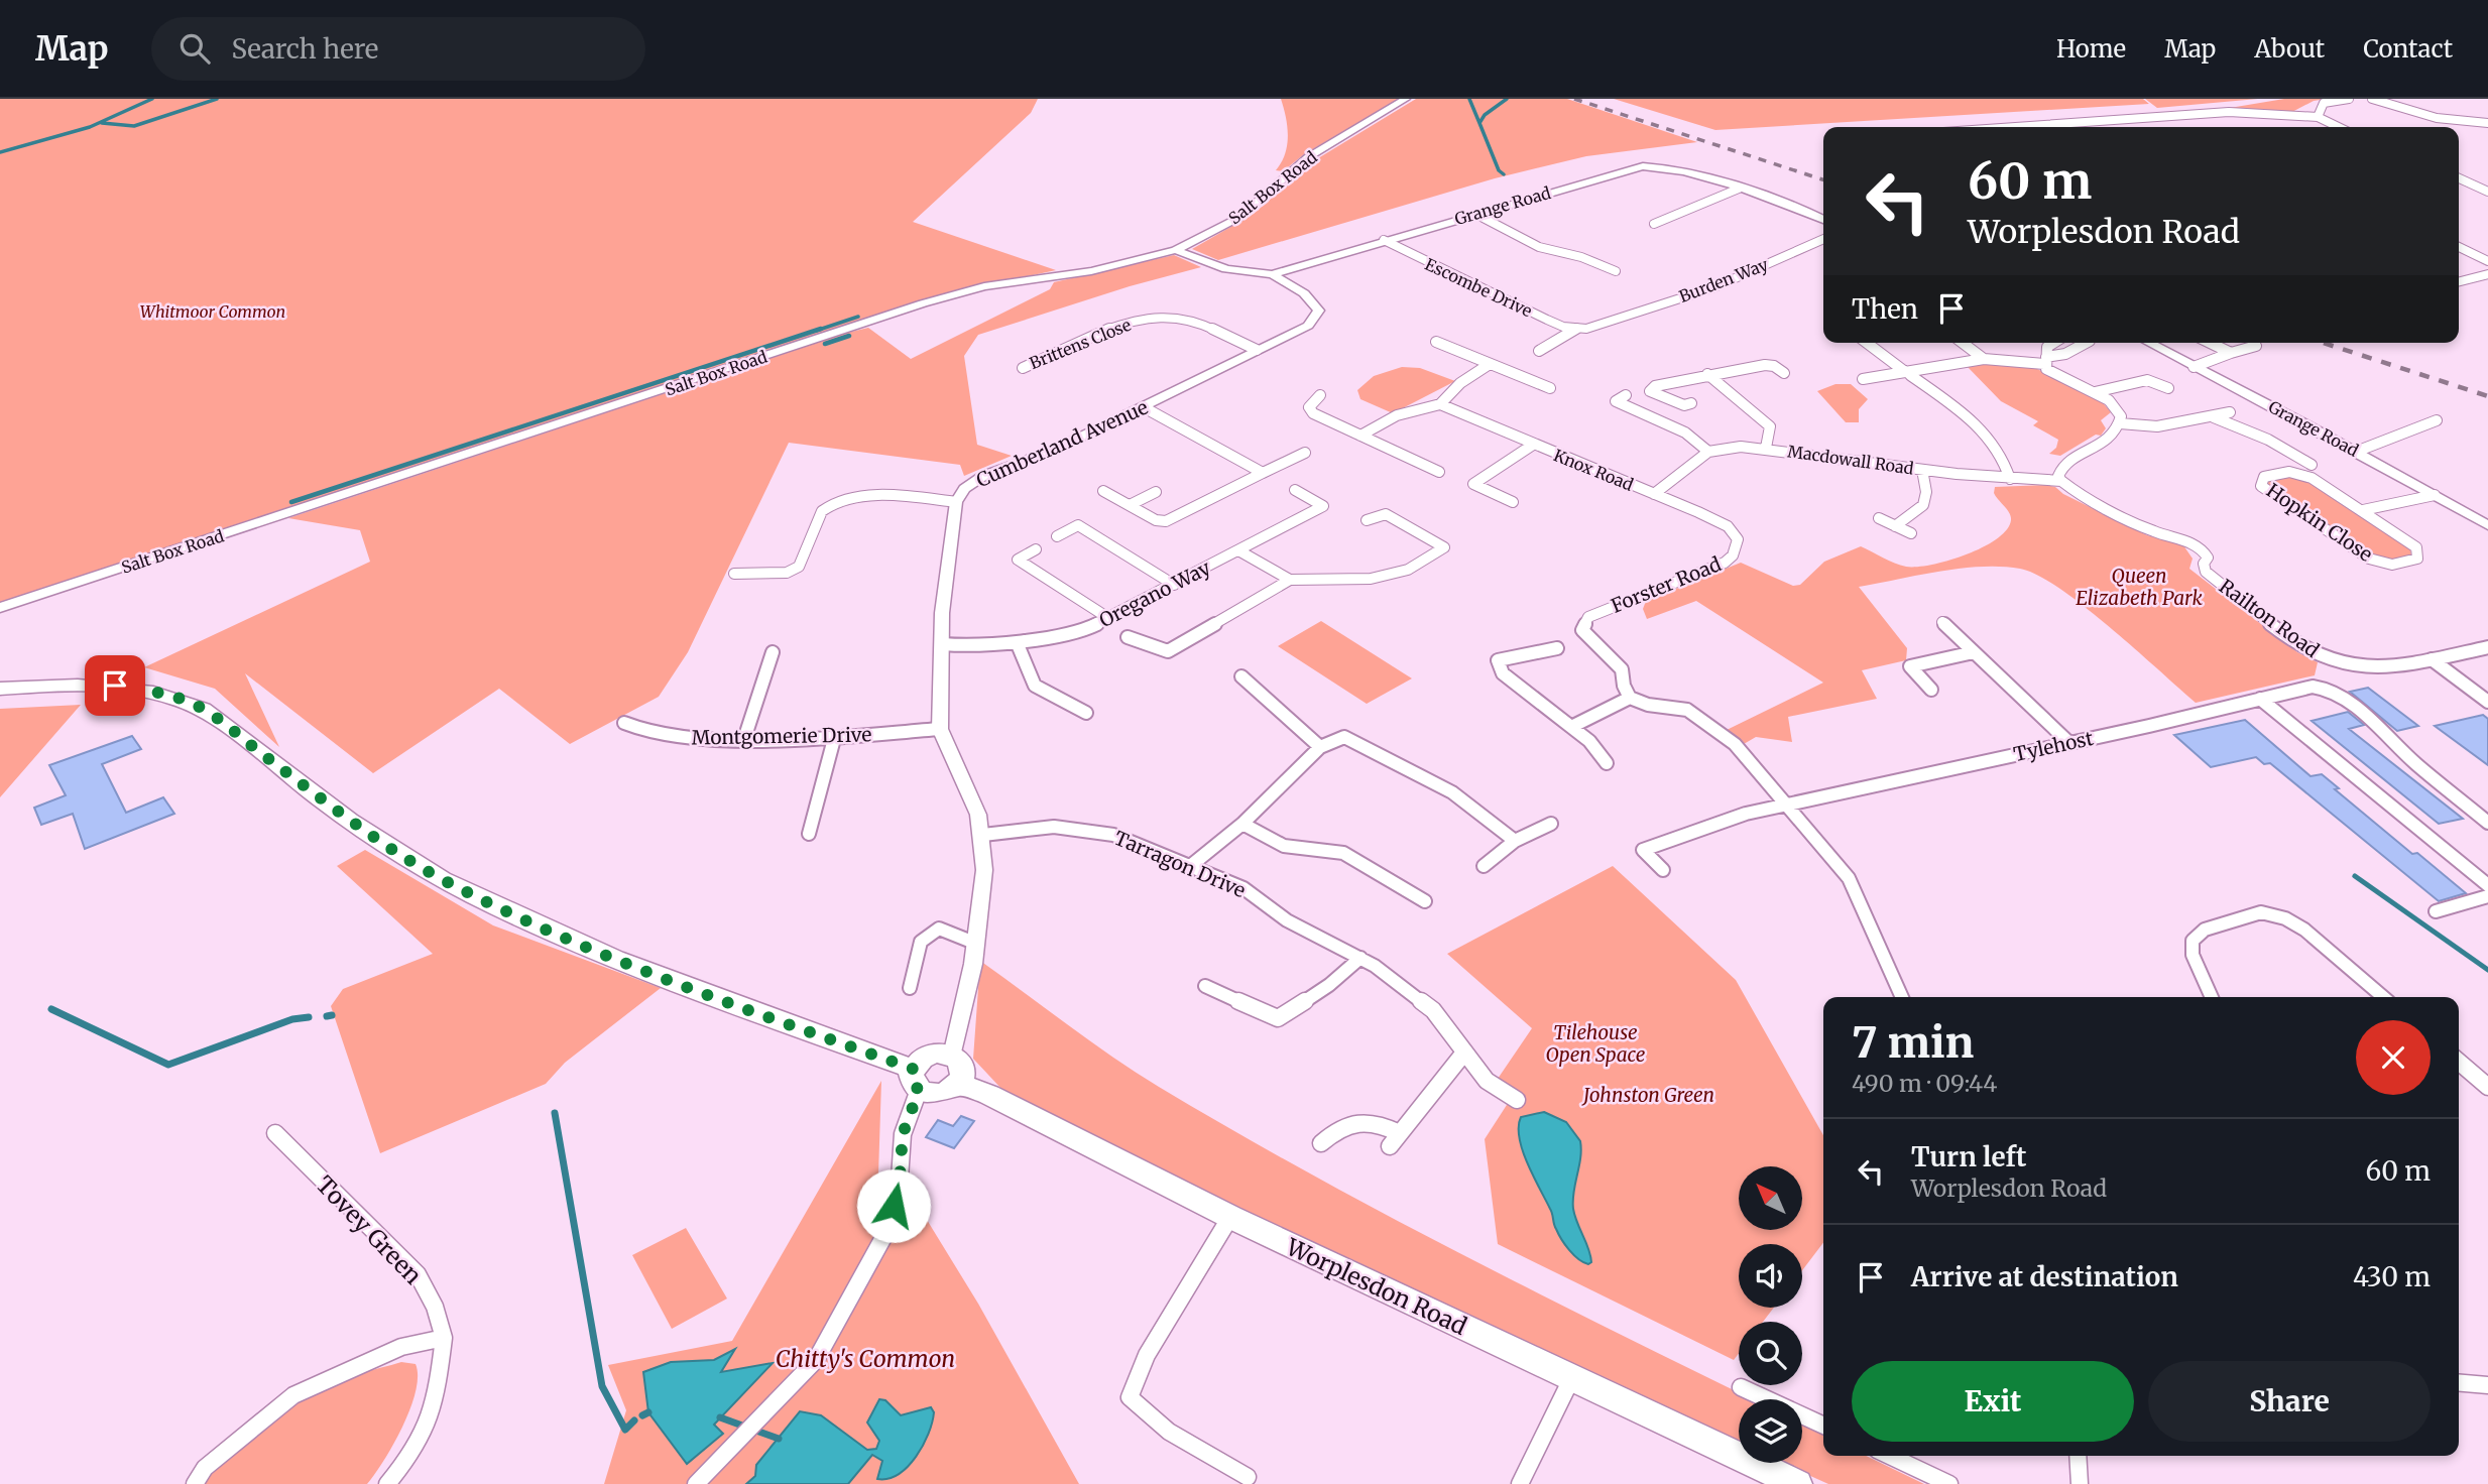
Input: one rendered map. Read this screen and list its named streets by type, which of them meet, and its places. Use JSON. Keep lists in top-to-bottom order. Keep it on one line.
{"streets":{"main road":["Worplesdon Road"],"street":["Salt Box Road","Grange Road","Burden Way","Escombe Drive","Brittens Close","Cumberland Avenue","Macdowall Road","Knox Road","Hopkin Close","Forster Road","Oregano Way","Railton Road","Montgomerie Drive","Tylehost","Tarragon Drive","Tovey Green"]},"crossings":[["Salt Box Road","Grange Road"],["Grange Road","Escombe Drive"],["Grange Road","Cumberland Avenue"],["Grange Road","Hopkin Close"],["Burden Way","Escombe Drive"],["Brittens Close","Cumberland Avenue"],["Cumberland Avenue","Oregano Way"],["Cumberland Avenue","Montgomerie Drive"],["Cumberland Avenue","Tarragon Drive"],["Cumberland Avenue","Worplesdon Road"],["Macdowall Road","Knox Road"],["Macdowall Road","Forster Road"],["Macdowall Road","Railton Road"],["Knox Road","Forster Road"],["Railton Road","Tylehost"]],"parks":["Whitmoor Common","Queen Elizabeth Park","Tilehouse Open Space","Johnston Green","Chitty's Common"],"north":"top left","page":{"header":"Map","search":"Search here","nav":["Home","Map","About","Contact"],"turn":["60 m","Worplesdon Road"],"then":"Then","heading":["7 min","490 m · 09:44"],"list":[{"name":"Turn left","note":"Worplesdon Road","value":"60 m"},{"name":"Arrive at destination","value":"430 m"}],"buttons":["Exit","Share"]}}
